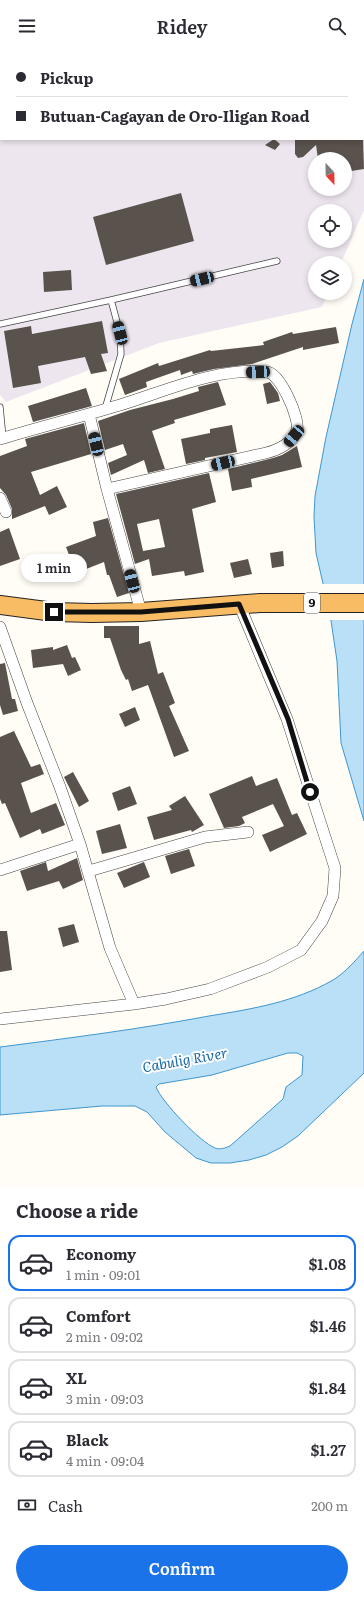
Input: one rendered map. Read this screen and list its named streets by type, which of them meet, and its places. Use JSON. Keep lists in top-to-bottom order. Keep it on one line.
{"streets":{"highway":["9"]},"water":["Cabulig River"],"north":"bottom","page":{"header":"Ridey","banner":["Pickup","Butuan-Cagayan de Oro-Iligan Road"],"bubble":"1 min","heading":"Choose a ride","list":[{"name":"Economy","note":"1 min · 09:01","value":"$1.08"},{"name":"Comfort","note":"2 min · 09:02","value":"$1.46"},{"name":"XL","note":"3 min · 09:03","value":"$1.84"},{"name":"Black","note":"4 min · 09:04","value":"$1.27"}],"pay":["Cash","200 m"],"buttons":"Confirm"}}
